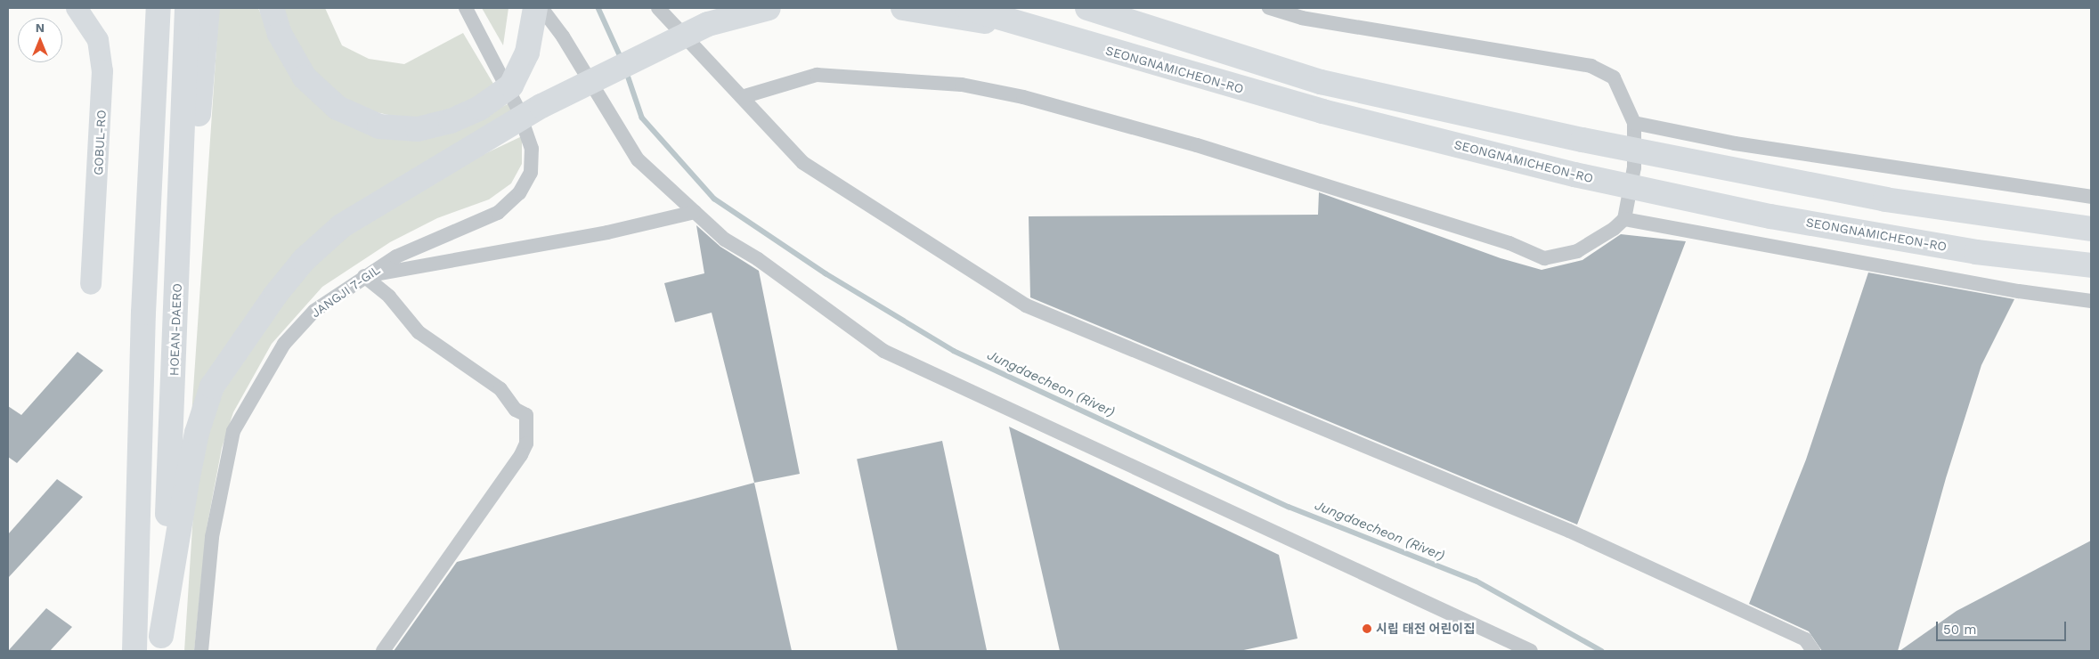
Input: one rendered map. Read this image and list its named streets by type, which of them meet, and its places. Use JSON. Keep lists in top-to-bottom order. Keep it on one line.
{"streets":{"highway":["SEONGNAMICHEON-RO","HOEAN-DAERO"],"street":["GOBUL-RO","JANGJI 7-GIL"]},"water":["Jungdaecheon (River)"],"places":["시립 태전 어린이집"],"scale_bar":"50 m","north":"top"}
